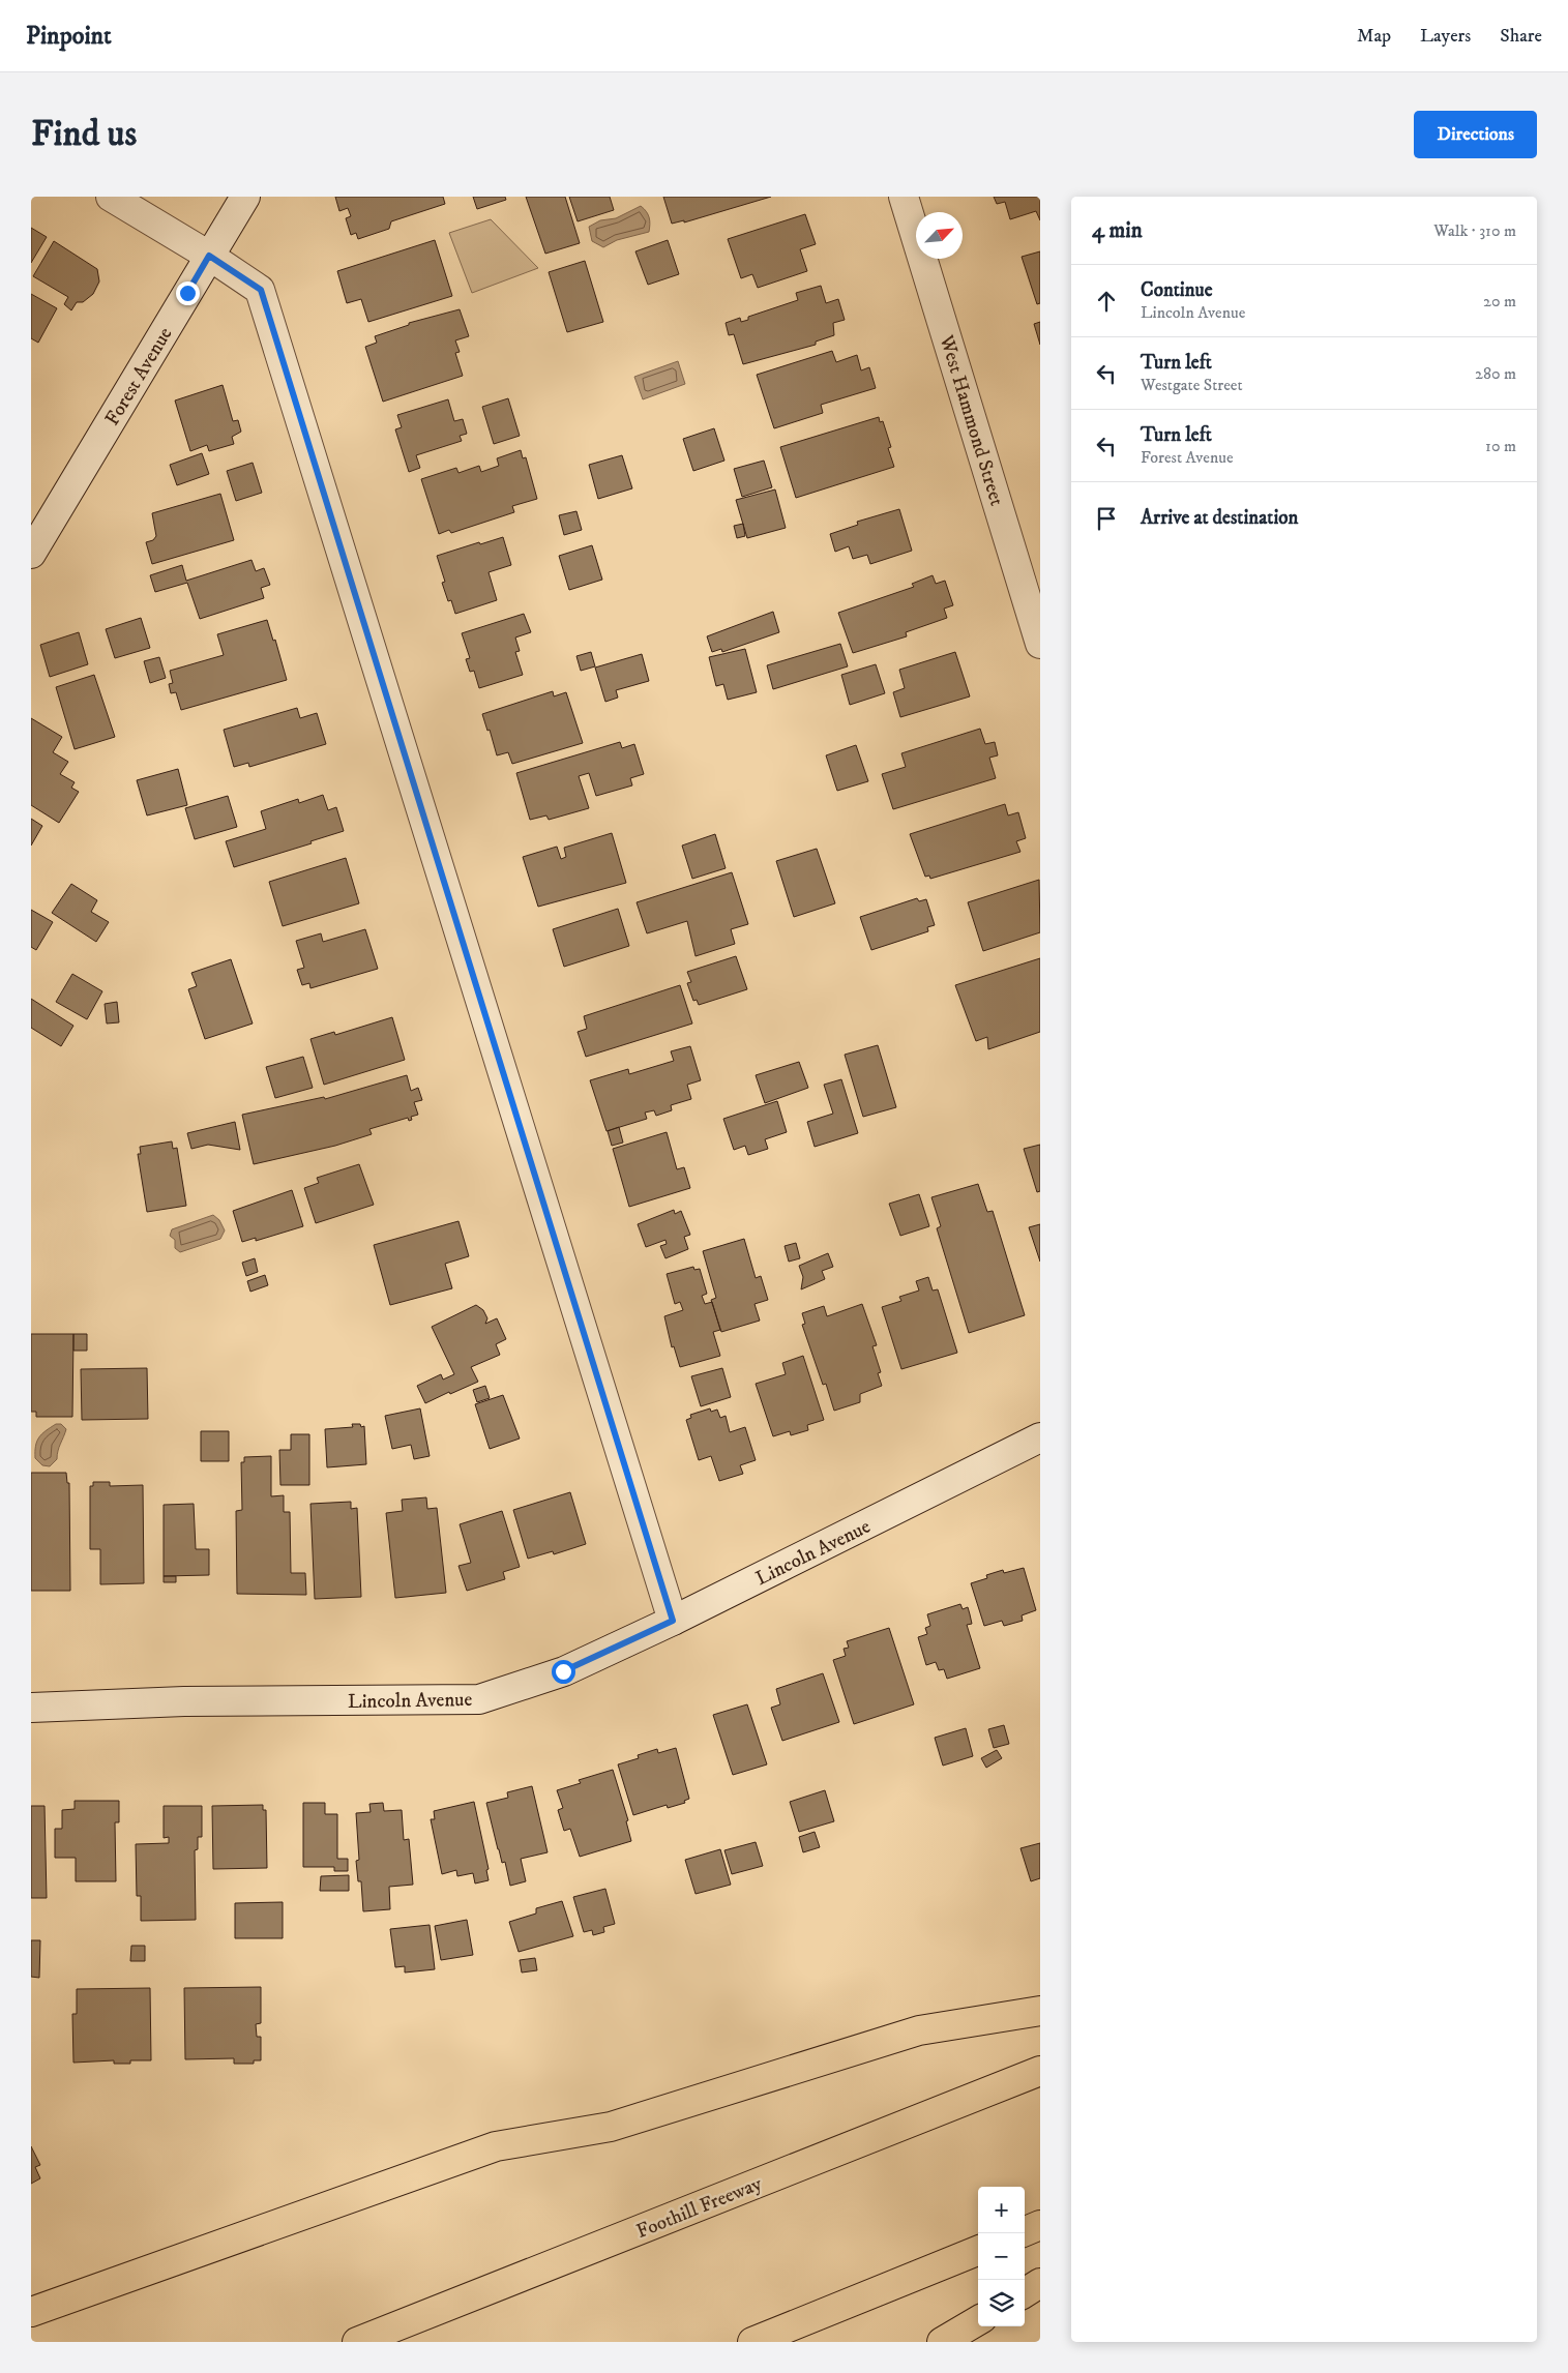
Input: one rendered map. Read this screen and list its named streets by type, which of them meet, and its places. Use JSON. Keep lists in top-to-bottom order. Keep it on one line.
{"streets":{"highway":["Foothill Freeway"],"street":["Forest Avenue","West Hammond Street","Lincoln Avenue"]},"north":"top right","page":{"header":"Pinpoint","nav":["Map","Layers","Share"],"buttons":"Directions","title":"Find us","heading":["4 min","Walk · 310 m"],"list":[["Continue","Lincoln Avenue","20 m"],["Turn left","Westgate Street","280 m"],["Turn left","Forest Avenue","10 m"],"Arrive at destination"],"map_buttons":["+","−"]}}
